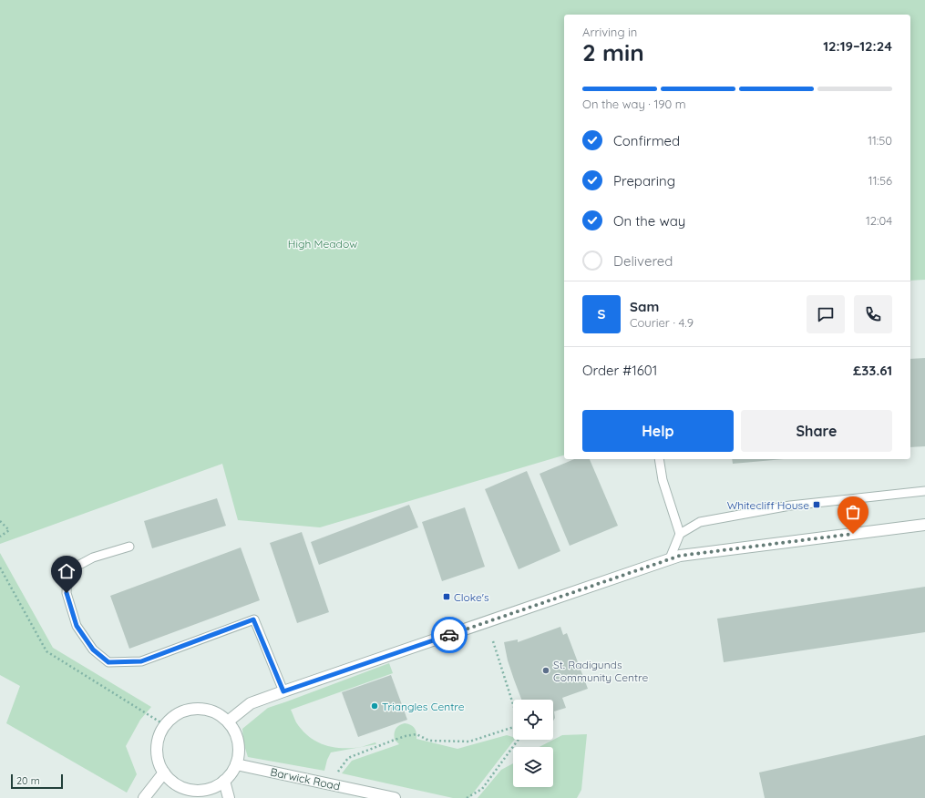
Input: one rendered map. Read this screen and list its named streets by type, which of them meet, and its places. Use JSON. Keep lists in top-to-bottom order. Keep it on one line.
{"streets":{"street":["Barwick Road"]},"parks":["High Meadow"],"places":{"transit":["Whitecliff House","Cloke's"],"other":["St. Radigunds Community Centre","Triangles Centre"]},"scale_bar":"20 m","page":{"heading":["2 min","Arriving in","12:19–12:24"],"panel":["Sam","Courier · 4.9","Order #1601","£33.61"],"bar":"On the way · 190 m","list":[["Confirmed","11:50"],["Preparing","11:56"],["On the way","12:04"],"Delivered"],"round":"S","buttons":["Help","Share"],"scale":"20 m"}}
